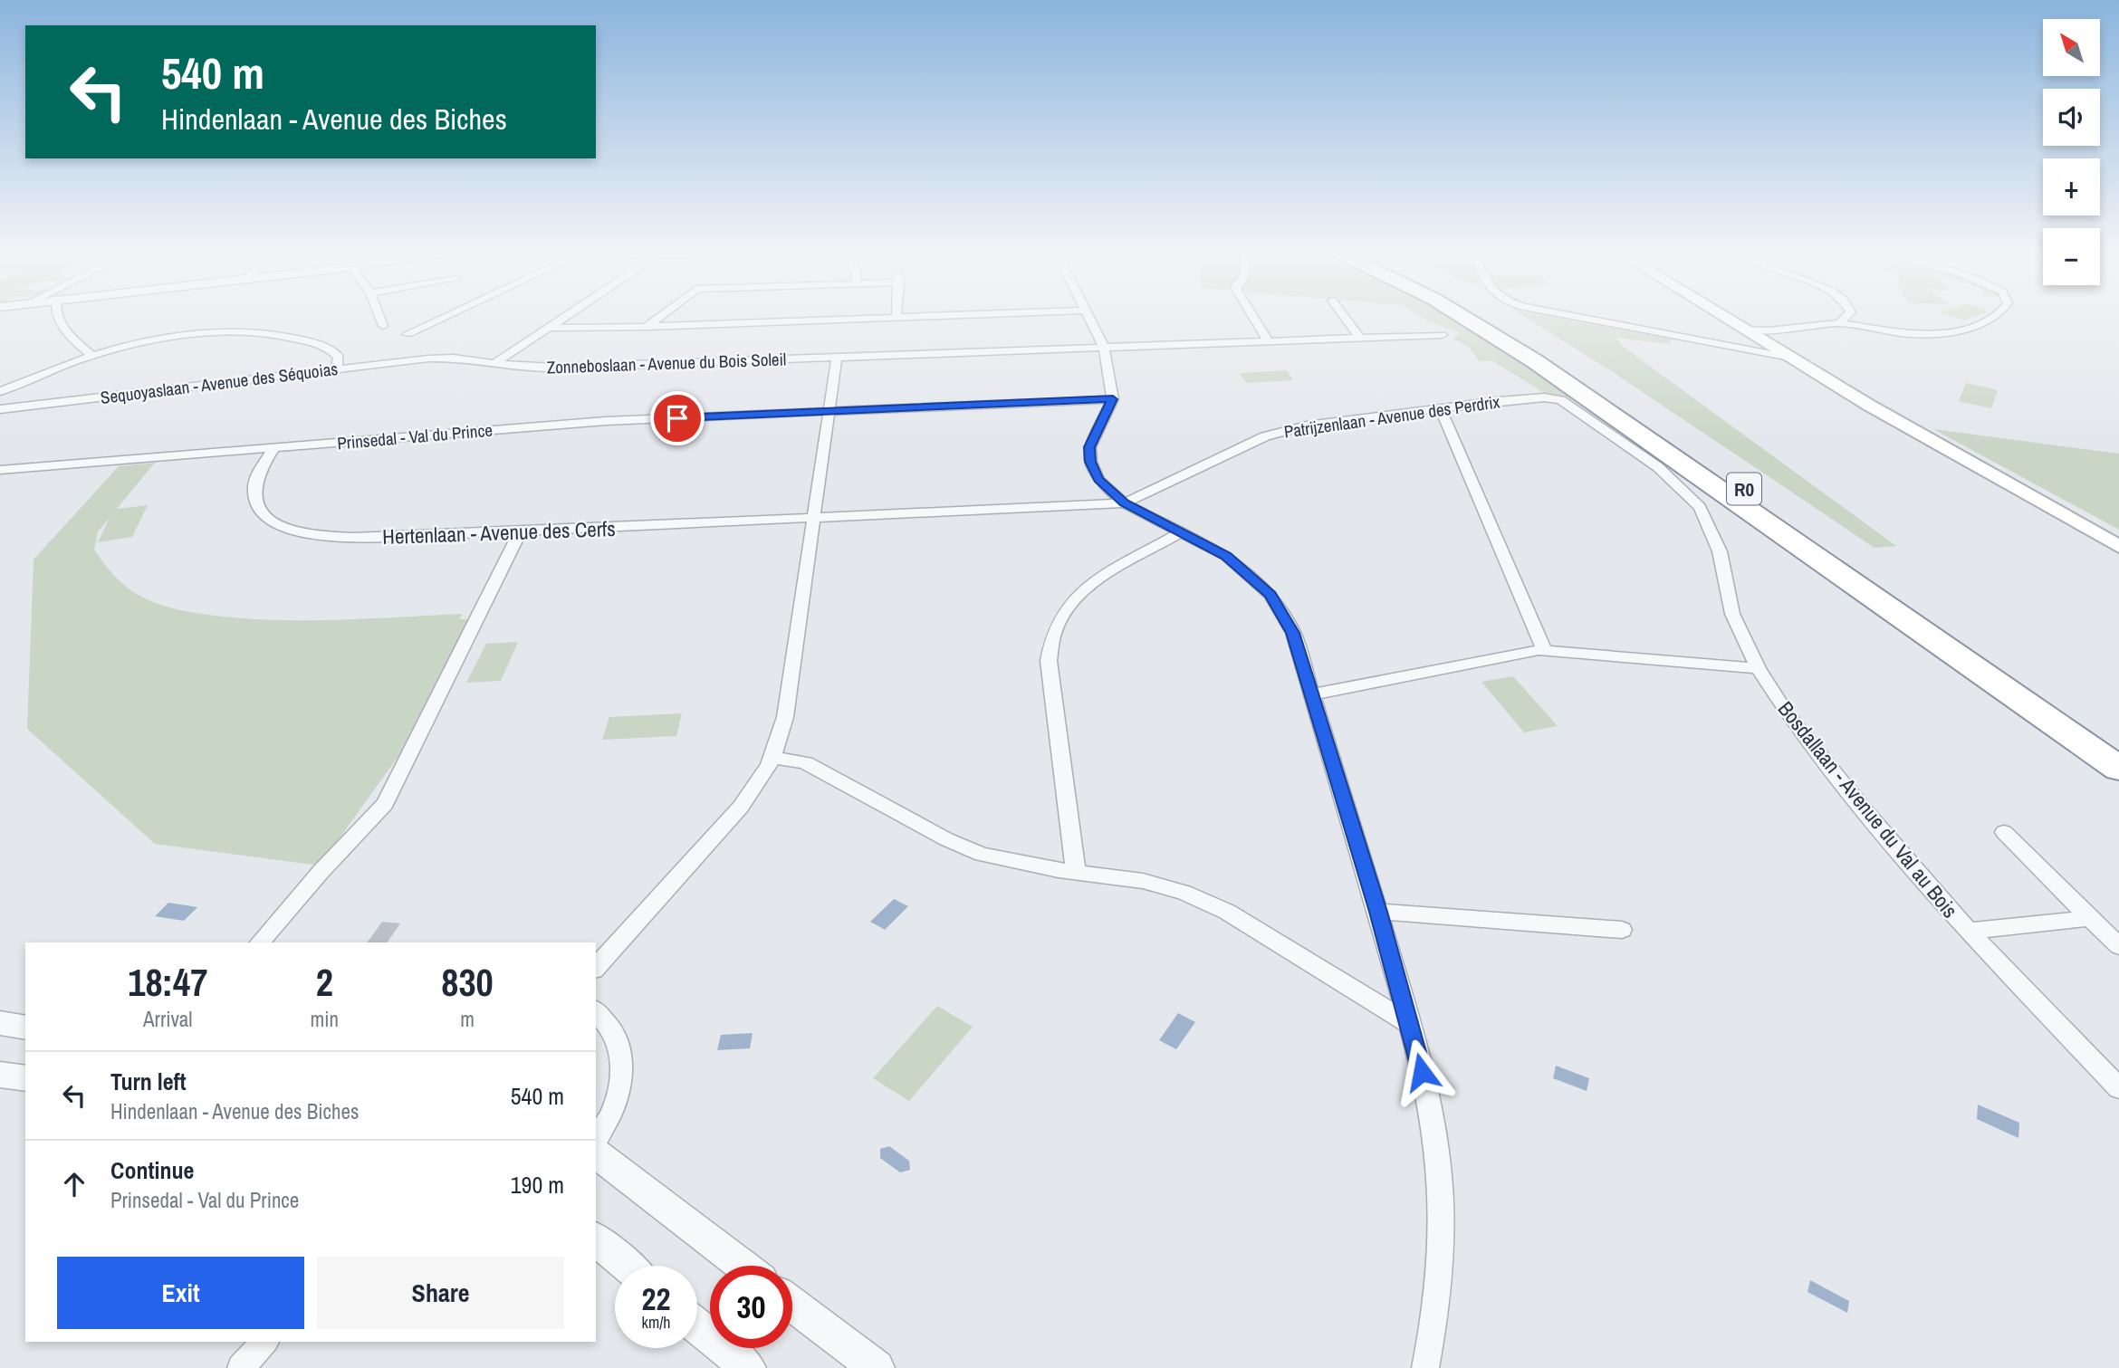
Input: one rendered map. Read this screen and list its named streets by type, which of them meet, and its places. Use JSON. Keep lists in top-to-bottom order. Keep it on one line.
{"streets":{"highway":["R0"],"street":["Zonneboslaan - Avenue du Bois Soleil","Sequoyaslaan - Avenue des Séquoias","Patrijzenlaan - Avenue des Perdrix","Prinsedal - Val du Prince","Hertenlaan - Avenue des Cerfs","Bosdallaan - Avenue du Val au Bois"]},"crossings":[["Zonneboslaan - Avenue du Bois Soleil","Sequoyaslaan - Avenue des Séquoias"],["Patrijzenlaan - Avenue des Perdrix","Hertenlaan - Avenue des Cerfs"],["Patrijzenlaan - Avenue des Perdrix","Bosdallaan - Avenue du Val au Bois"],["Prinsedal - Val du Prince","Hertenlaan - Avenue des Cerfs"]],"north":"top left","page":{"map_buttons":["+","−"],"turn":["540 m","Hindenlaan - Avenue des Biches"],"eta":["18:47","Arrival","2","min","830","m"],"list":[{"name":"Turn left","note":"Hindenlaan - Avenue des Biches","value":"540 m"},{"name":"Continue","note":"Prinsedal - Val du Prince","value":"190 m"}],"buttons":["Exit","Share"],"speed":"22 km/h","limit":"30"}}
